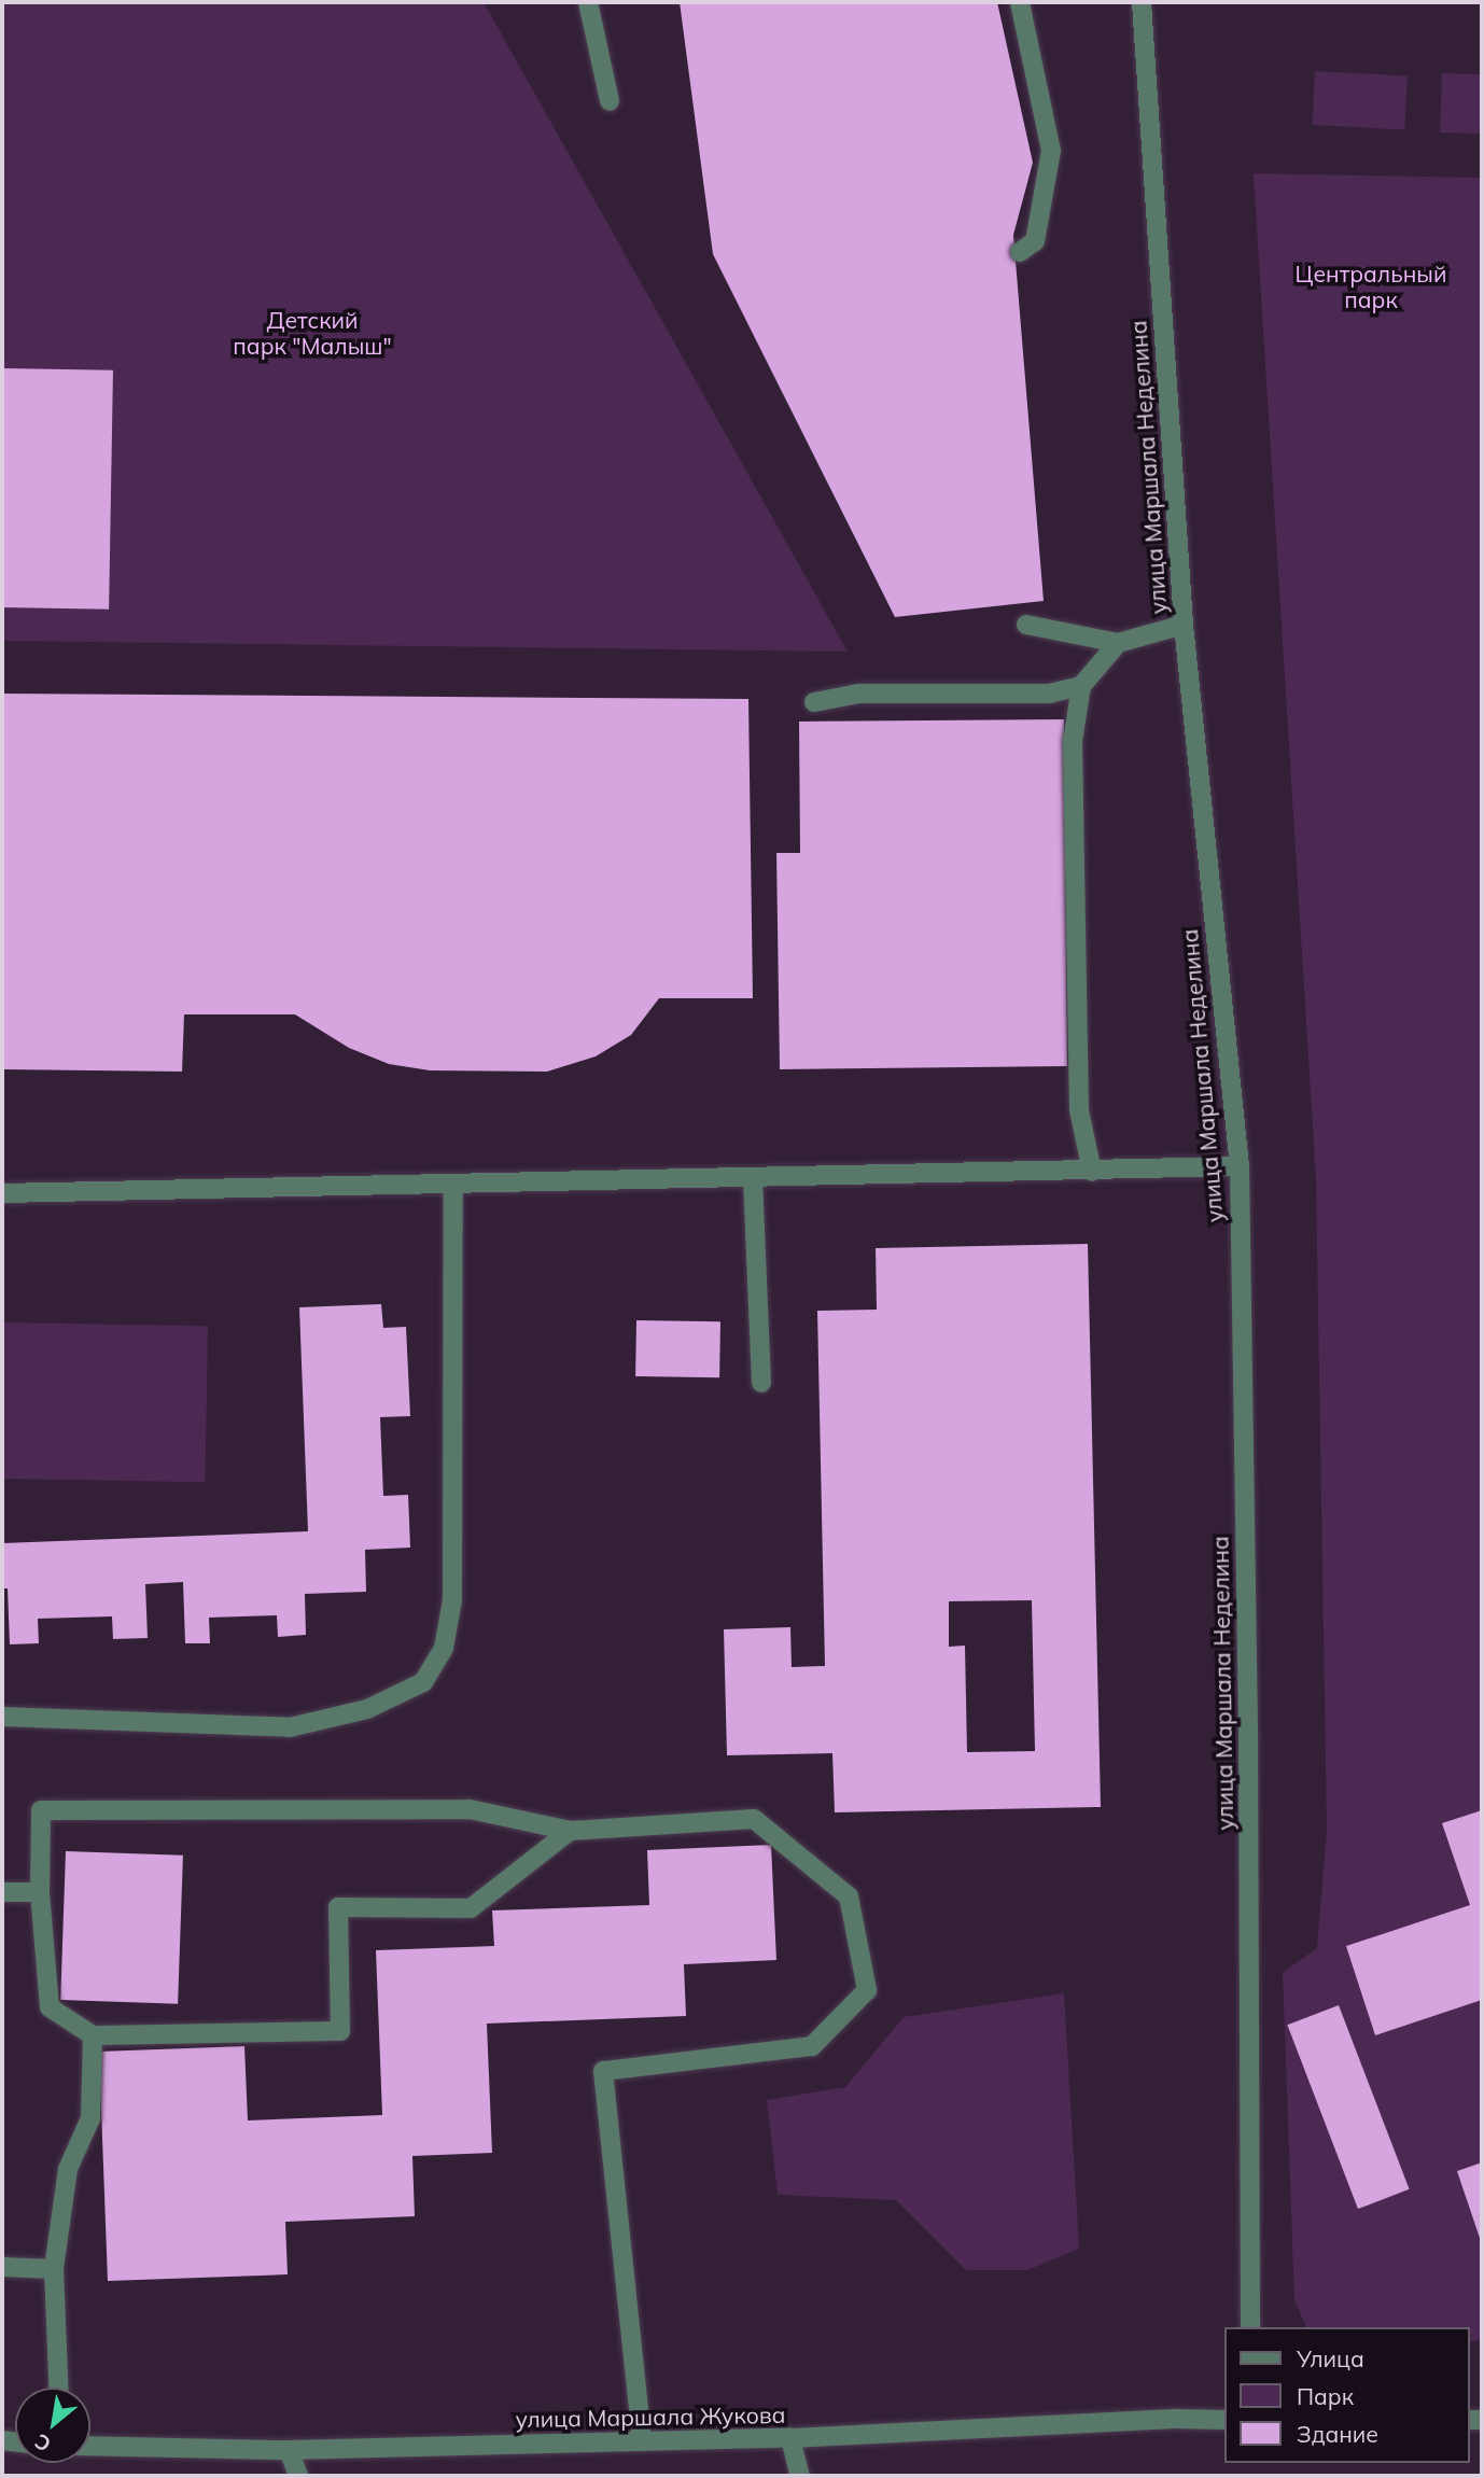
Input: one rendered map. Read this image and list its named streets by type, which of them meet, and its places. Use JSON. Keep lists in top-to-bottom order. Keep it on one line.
{"streets":{"street":["улица Маршала Неделина","улица Маршала Жукова"]},"parks":["Центральный парк","Детский парк \"Малыш\""],"legend":["Улица","Парк","Здание"],"north":"bottom left"}
